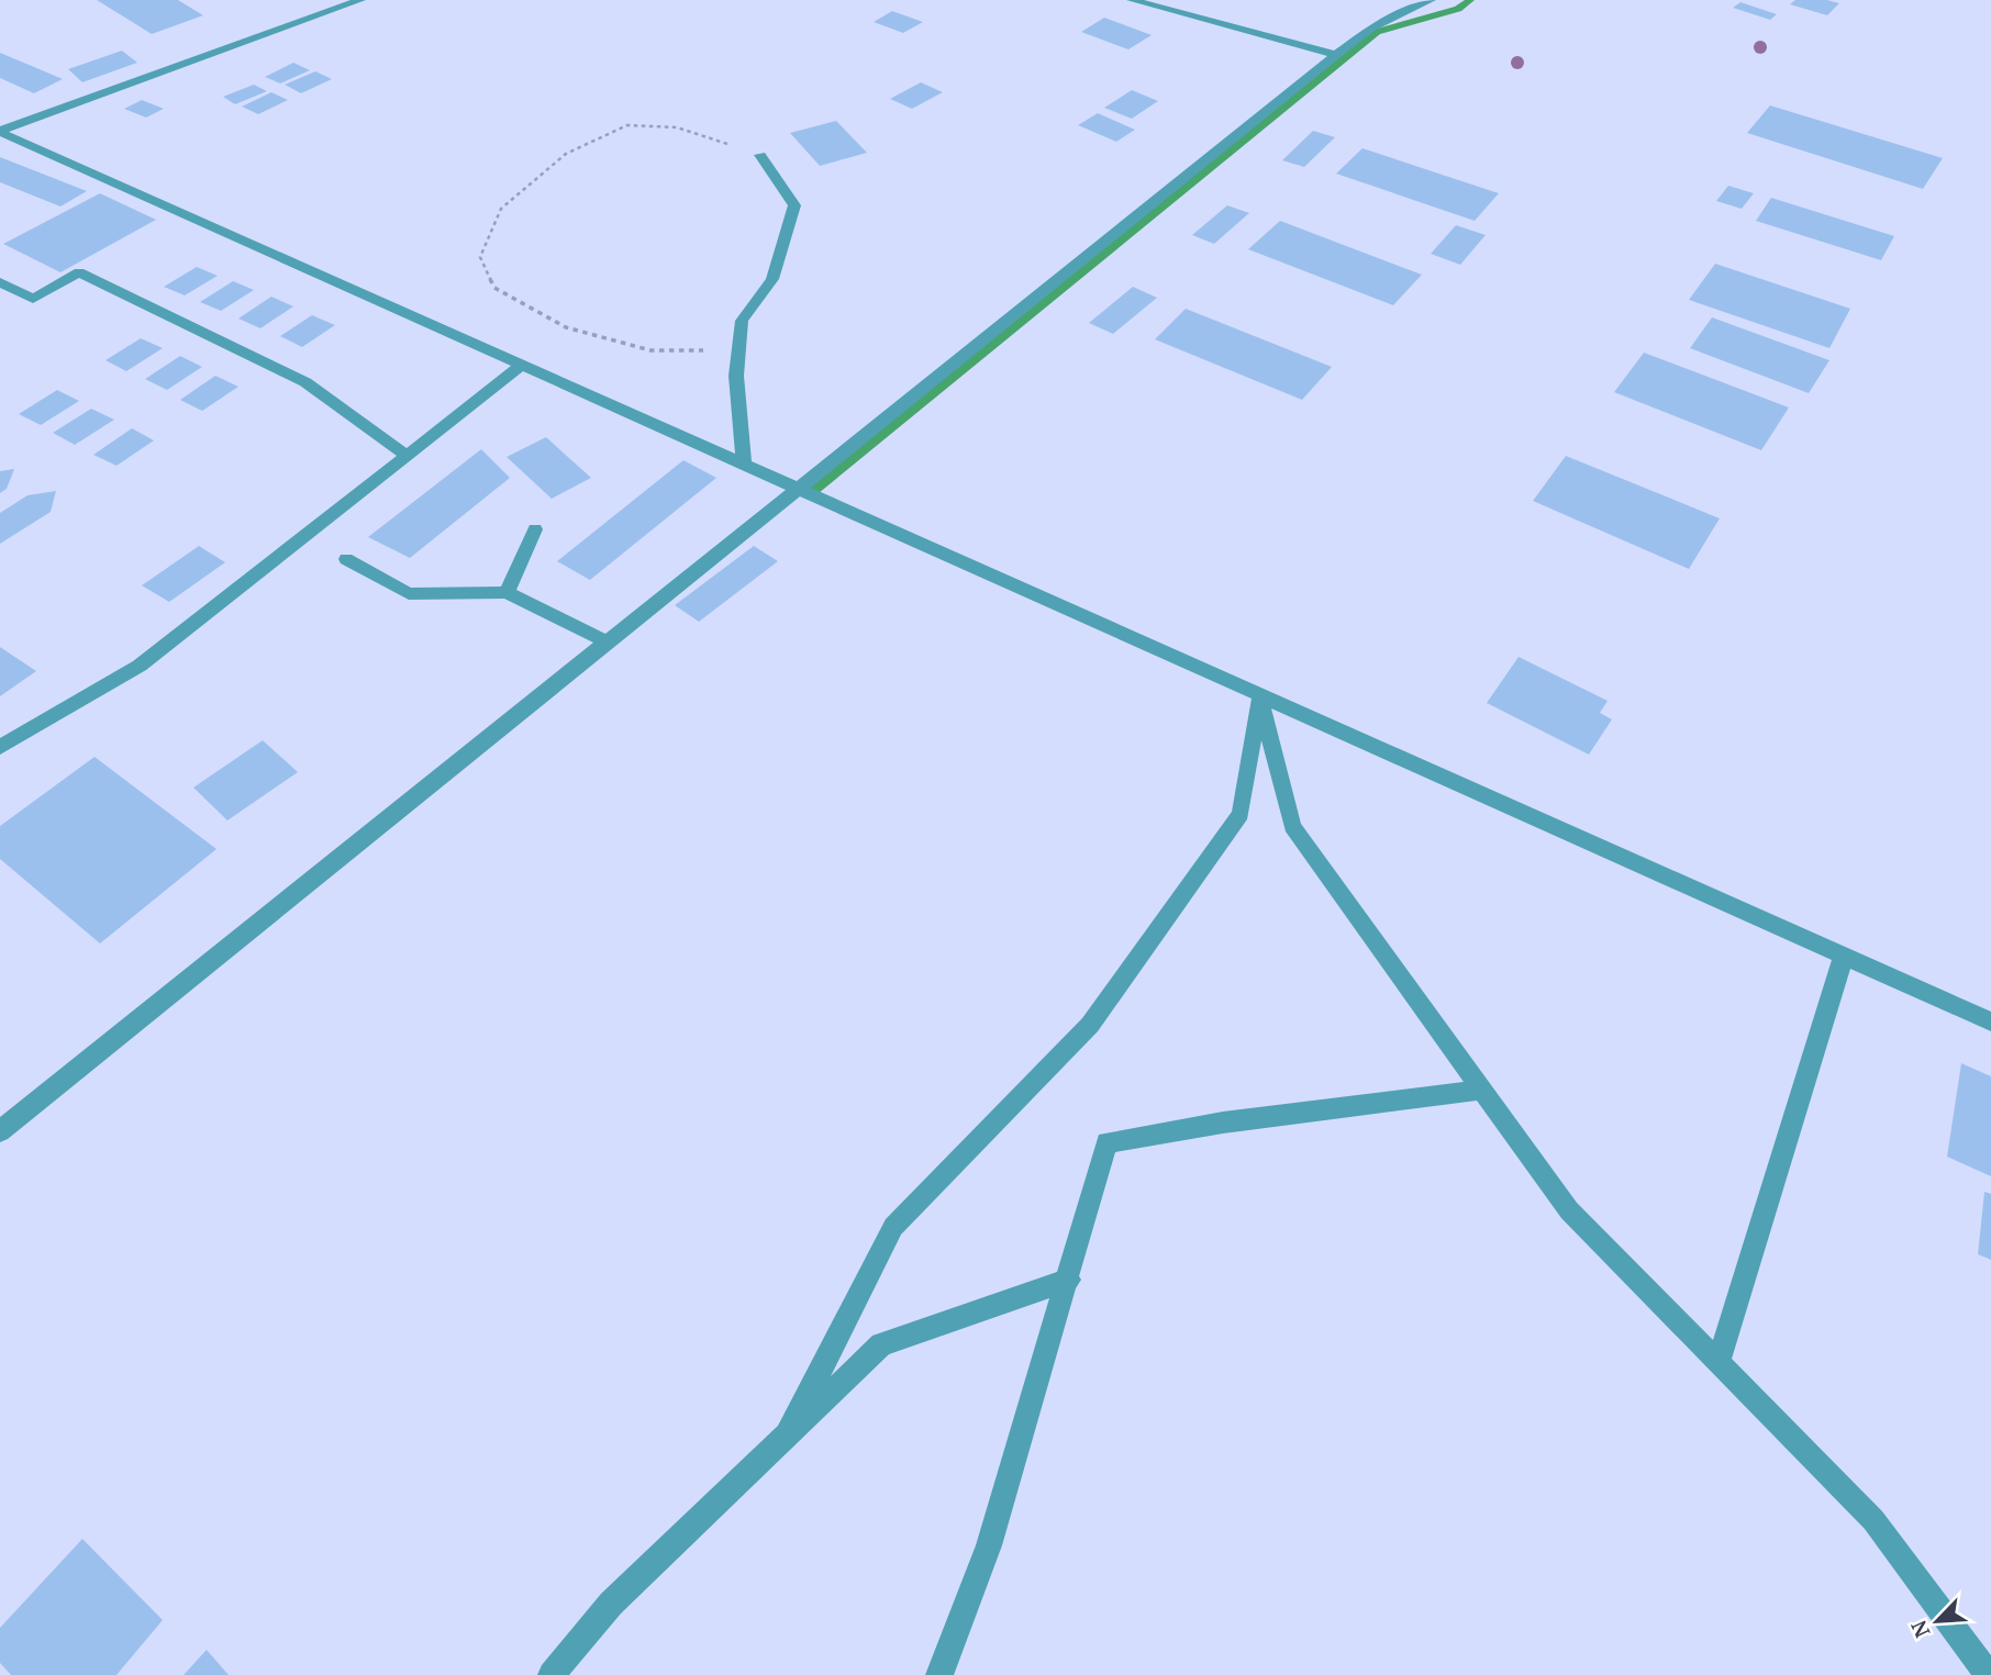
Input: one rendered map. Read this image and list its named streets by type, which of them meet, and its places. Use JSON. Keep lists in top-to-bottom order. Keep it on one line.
{"north":"bottom left"}
